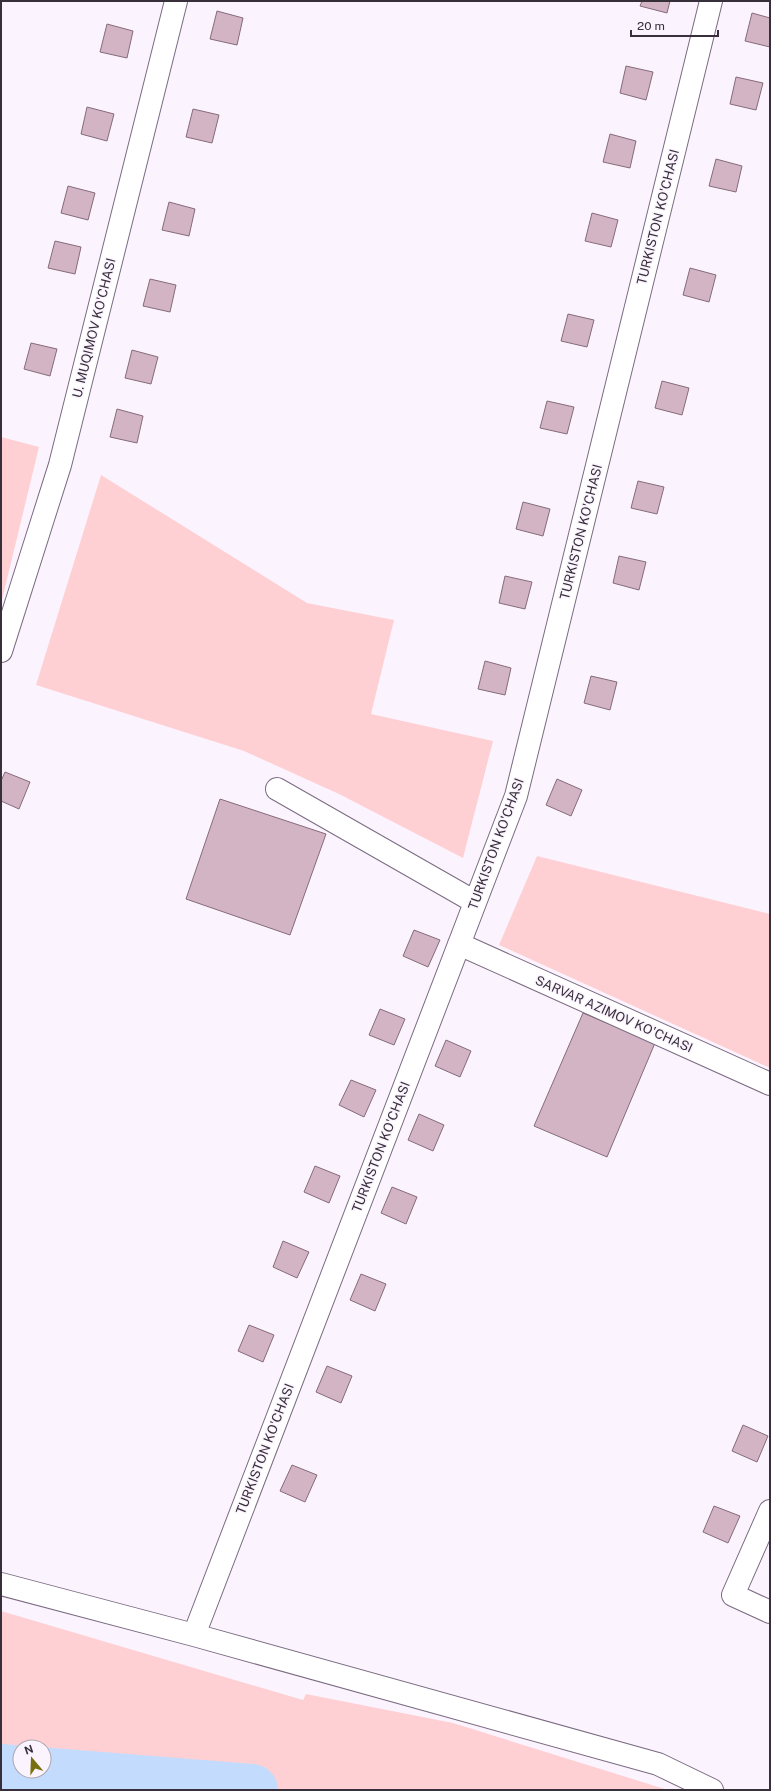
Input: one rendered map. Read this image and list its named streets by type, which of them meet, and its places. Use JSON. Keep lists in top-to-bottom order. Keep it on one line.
{"streets":{"street":["TURKISTON KO'CHASI","U. MUQIMOV KO'CHASI","SARVAR AZIMOV KO'CHASI"]},"crossings":[["TURKISTON KO'CHASI","SARVAR AZIMOV KO'CHASI"]],"scale_bar":"20 m","north":"top"}
